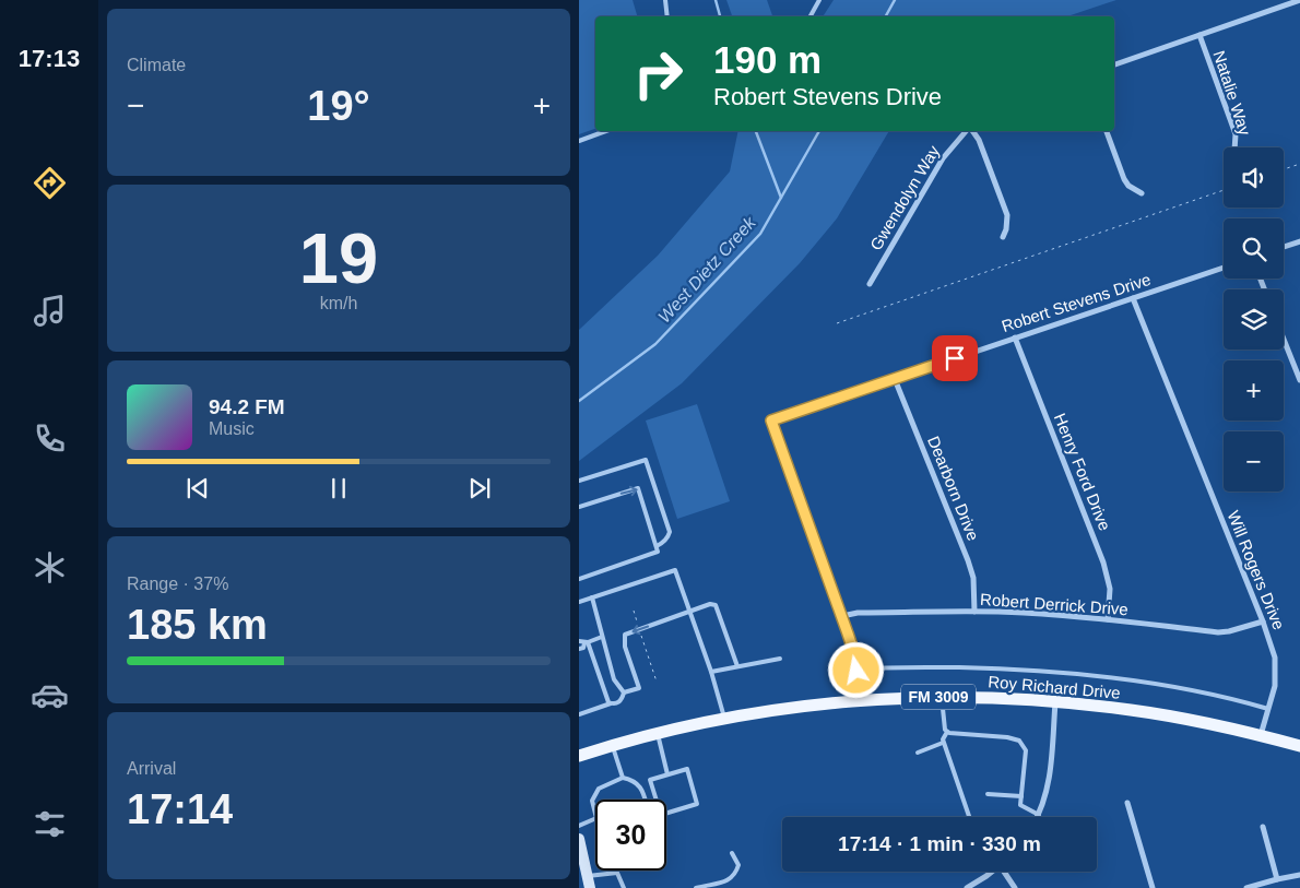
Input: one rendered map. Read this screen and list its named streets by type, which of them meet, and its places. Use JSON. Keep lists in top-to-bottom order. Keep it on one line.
{"streets":{"main road":["Roy Richard Drive","FM 3009"],"street":["Natalie Way","Gwendolyn Way","Robert Stevens Drive","Henry Ford Drive","Dearborn Drive","Will Rogers Drive","Robert Derrick Drive"]},"crossings":[["Robert Stevens Drive","Henry Ford Drive"],["Robert Stevens Drive","Dearborn Drive"],["Robert Stevens Drive","Will Rogers Drive"],["Robert Stevens Drive","Robert Derrick Drive"],["Henry Ford Drive","Robert Derrick Drive"],["Dearborn Drive","Robert Derrick Drive"],["Will Rogers Drive","Robert Derrick Drive"],["Will Rogers Drive","Roy Richard Drive"]],"water":["West Dietz Creek"],"page":{"tabs":"17:13","tile":["Climate",["19","km/h"],["Range · 37%","185 km"],["Arrival","17:14"]],"turn":["190 m","Robert Stevens Drive"],"heat":["−","19°","+"],"map_buttons":["+","−"],"song":["94.2 FM","Music"],"limit":"30","trip":"17:14 · 1 min · 330 m"}}
